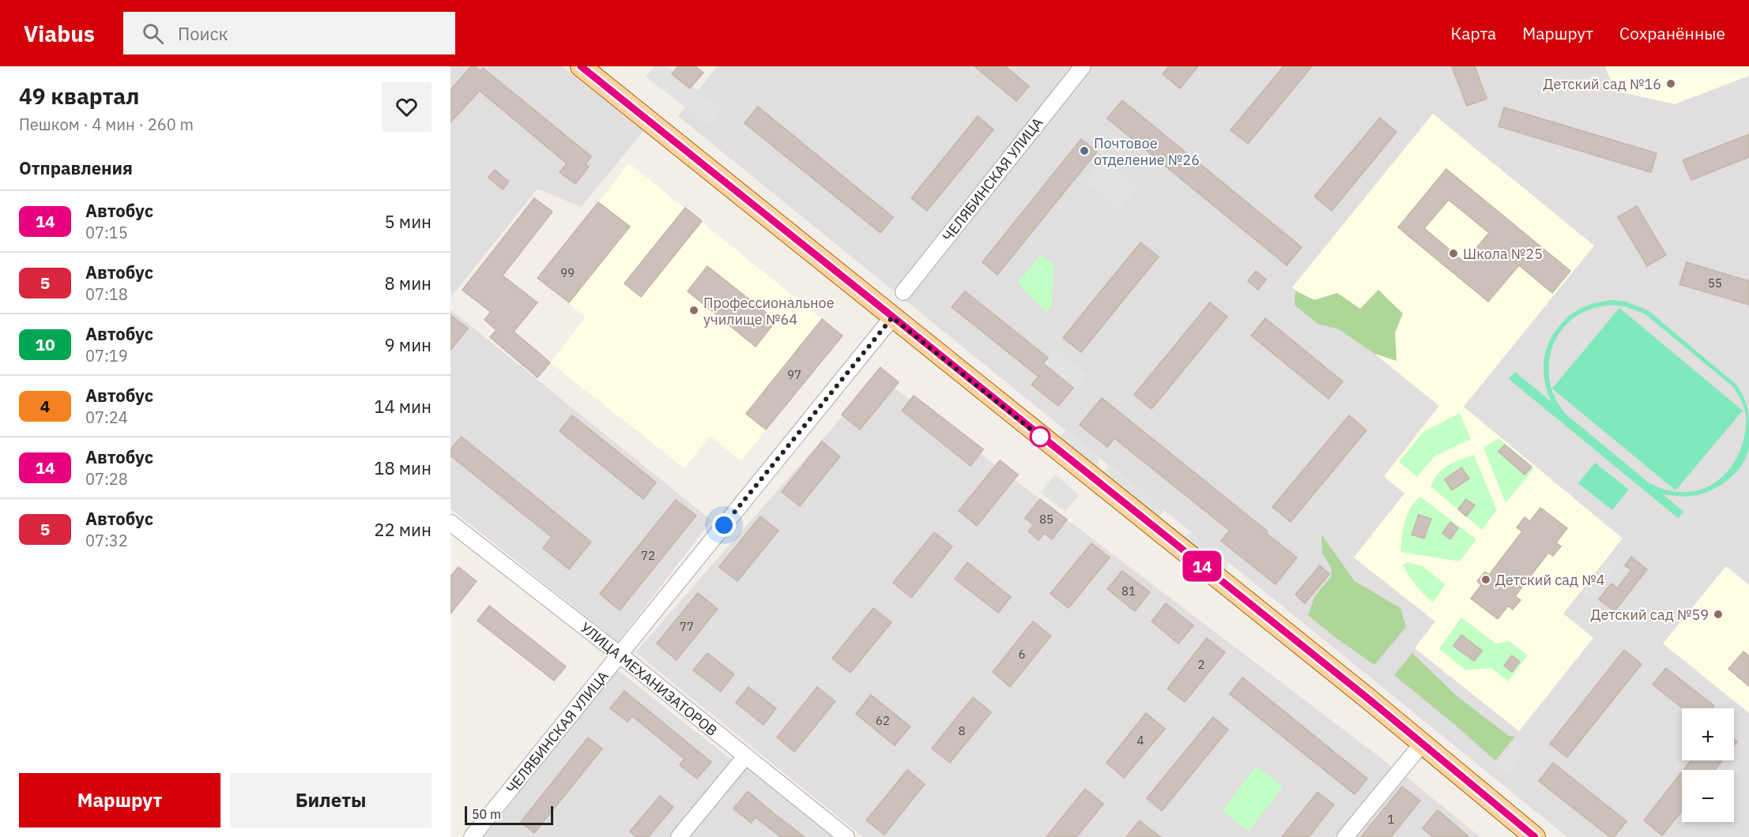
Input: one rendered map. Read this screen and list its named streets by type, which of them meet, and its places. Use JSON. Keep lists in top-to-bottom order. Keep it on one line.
{"streets":{"street":["ЧЕЛЯБИНСКАЯ УЛИЦА","УЛИЦА МЕХАНИЗАТОРОВ"]},"crossings":[["ЧЕЛЯБИНСКАЯ УЛИЦА","УЛИЦА МЕХАНИЗАТОРОВ"]],"places":["Детский сад №16","Почтовое отделение №26","Школа №25","Профессиональное училище №64","Детский сад №4","Детский сад №59"],"lines":["bus line 14"],"house_numbers":["99","55","97","85","72","81","77","6","2","62","8","4","1"],"scale_bar":"50 m","page":{"header":"Viabus","search":"Поиск","nav":["Карта","Маршрут","Сохранённые"],"heading":[["49 квартал","Пешком · 4 мин · 260 m"],"Отправления"],"on_map":"14","list":[{"mark":"14","name":"Автобус","note":"07:15","value":"5 мин"},{"mark":"5","name":"Автобус","note":"07:18","value":"8 мин"},{"mark":"10","name":"Автобус","note":"07:19","value":"9 мин"},{"mark":"4","name":"Автобус","note":"07:24","value":"14 мин"},{"mark":"14","name":"Автобус","note":"07:28","value":"18 мин"},{"mark":"5","name":"Автобус","note":"07:32","value":"22 мин"}],"map_buttons":["+","−"],"buttons":["Маршрут","Билеты"],"scale":"50 m"}}
